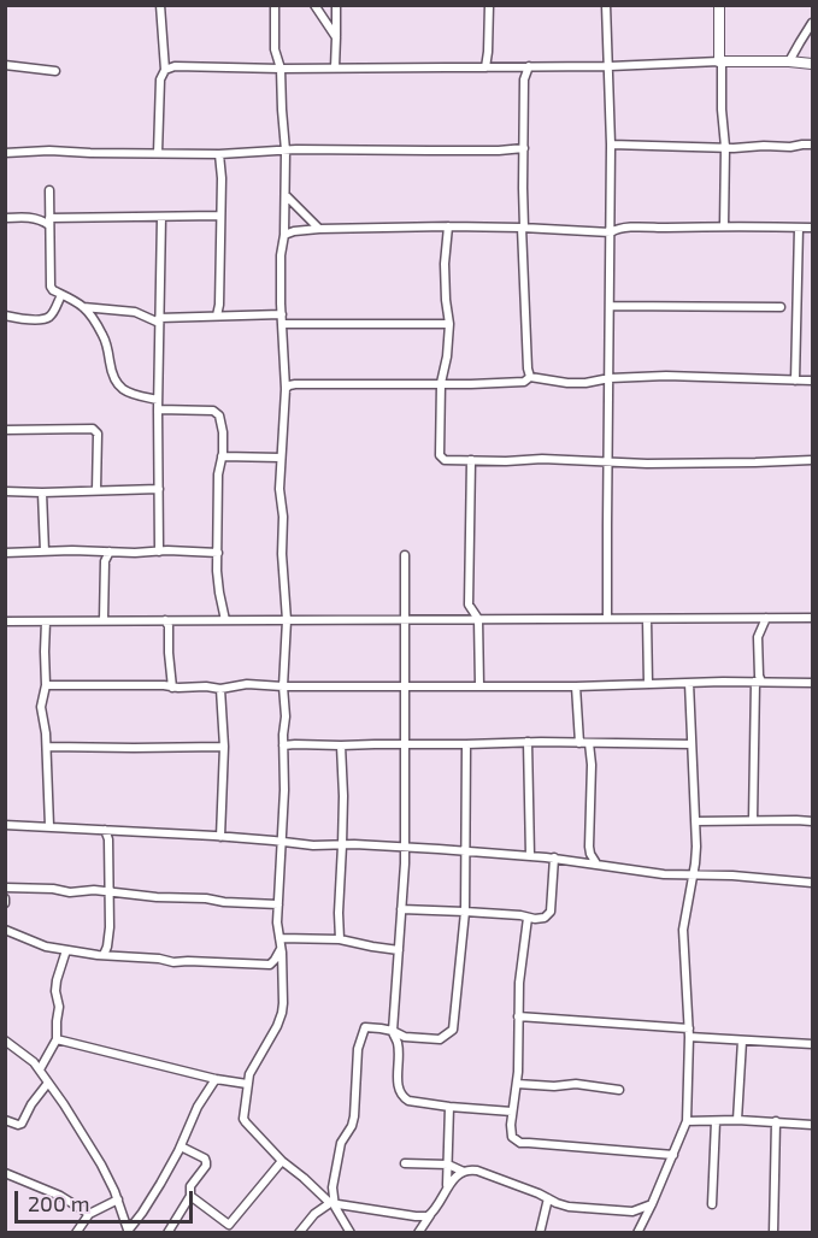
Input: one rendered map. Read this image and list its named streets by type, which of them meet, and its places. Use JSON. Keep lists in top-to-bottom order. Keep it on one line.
{"scale_bar":"200 m"}
